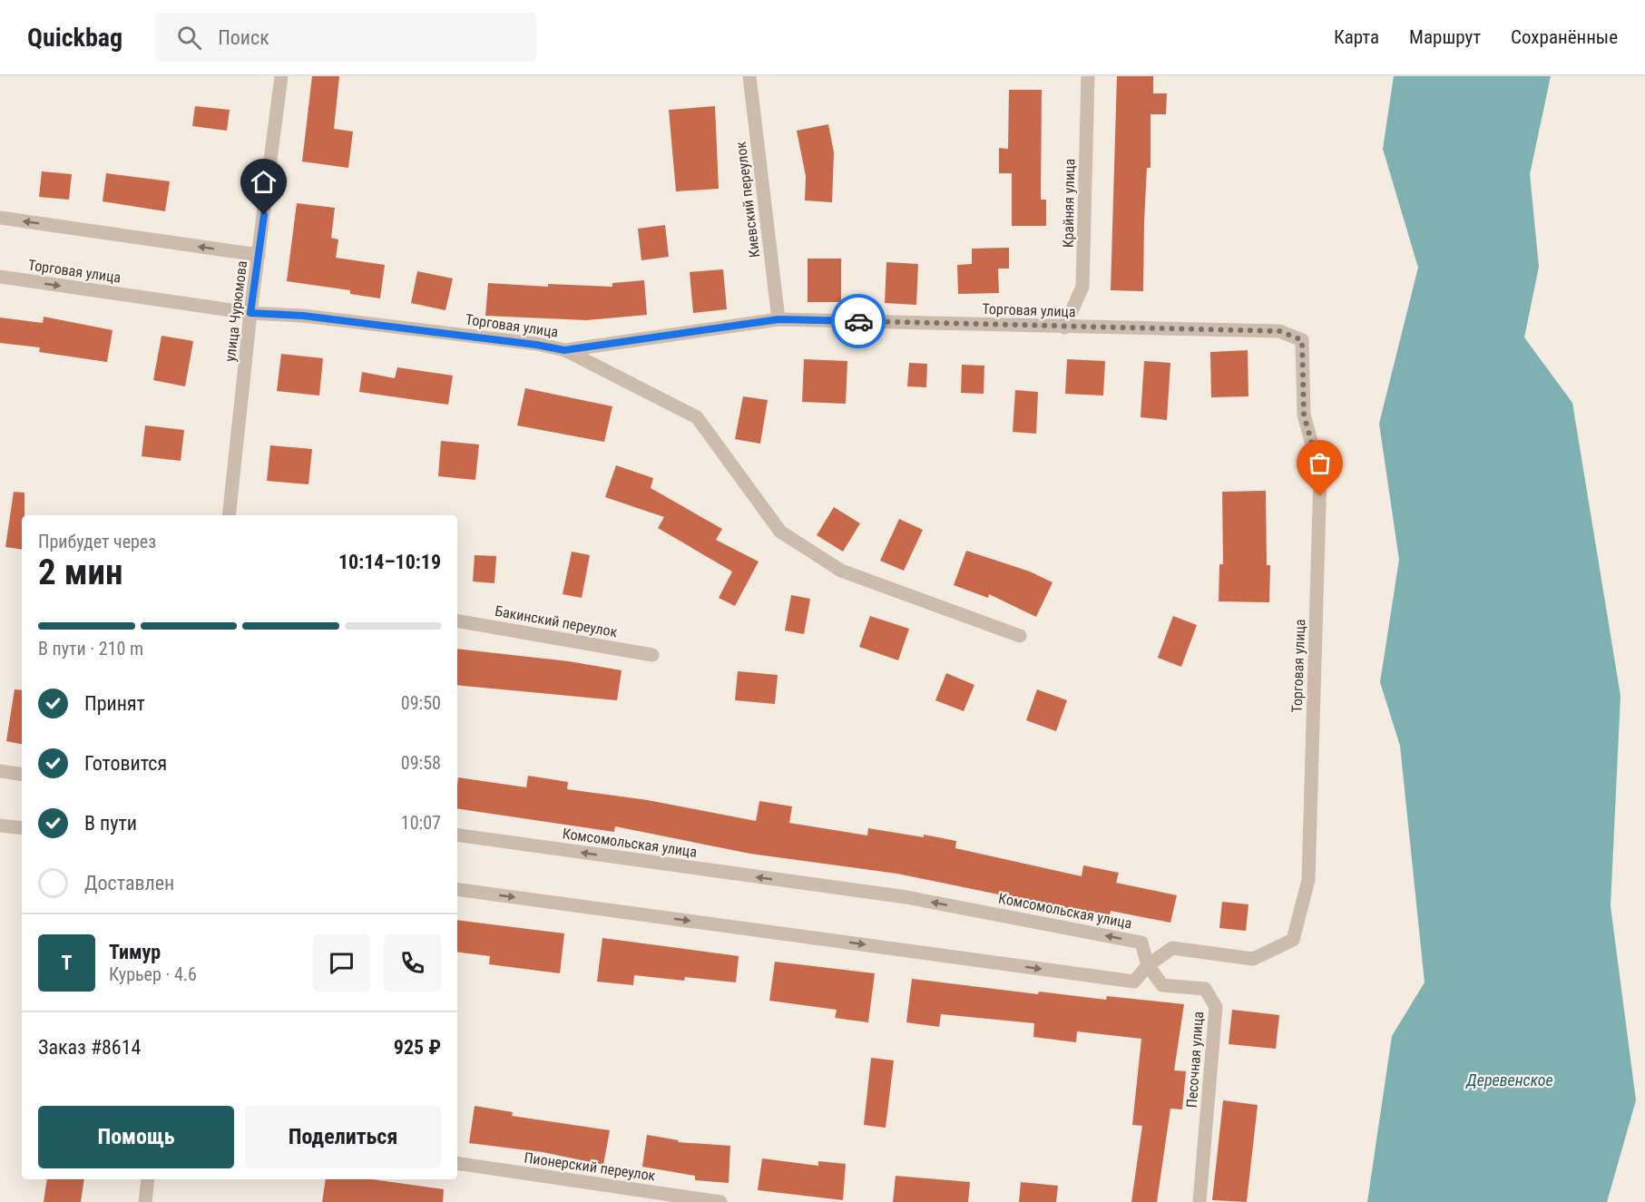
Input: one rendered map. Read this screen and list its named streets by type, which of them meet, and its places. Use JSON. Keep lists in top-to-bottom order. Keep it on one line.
{"streets":{"street":["Киевский переулок","Крайняя улица","Торговая улица","улица Чурюмова","Бакинский переулок","Комсомольская улица","Песочная улица","Пионерский переулок"]},"crossings":[["Киевский переулок","Торговая улица"],["Крайняя улица","Торговая улица"],["Торговая улица","улица Чурюмова"],["Торговая улица","Комсомольская улица"],["Торговая улица","Песочная улица"],["Комсомольская улица","Песочная улица"]],"water":["Деревенское"],"page":{"header":"Quickbag","search":"Поиск","nav":["Карта","Маршрут","Сохранённые"],"heading":["2 мин","Прибудет через","10:14–10:19"],"panel":["Тимур","Курьер · 4.6","Заказ #8614","925 ₽"],"bar":"В пути · 210 m","list":[["Принят","09:50"],["Готовится","09:58"],["В пути","10:07"],"Доставлен"],"round":"Т","buttons":["Помощь","Поделиться"]}}
